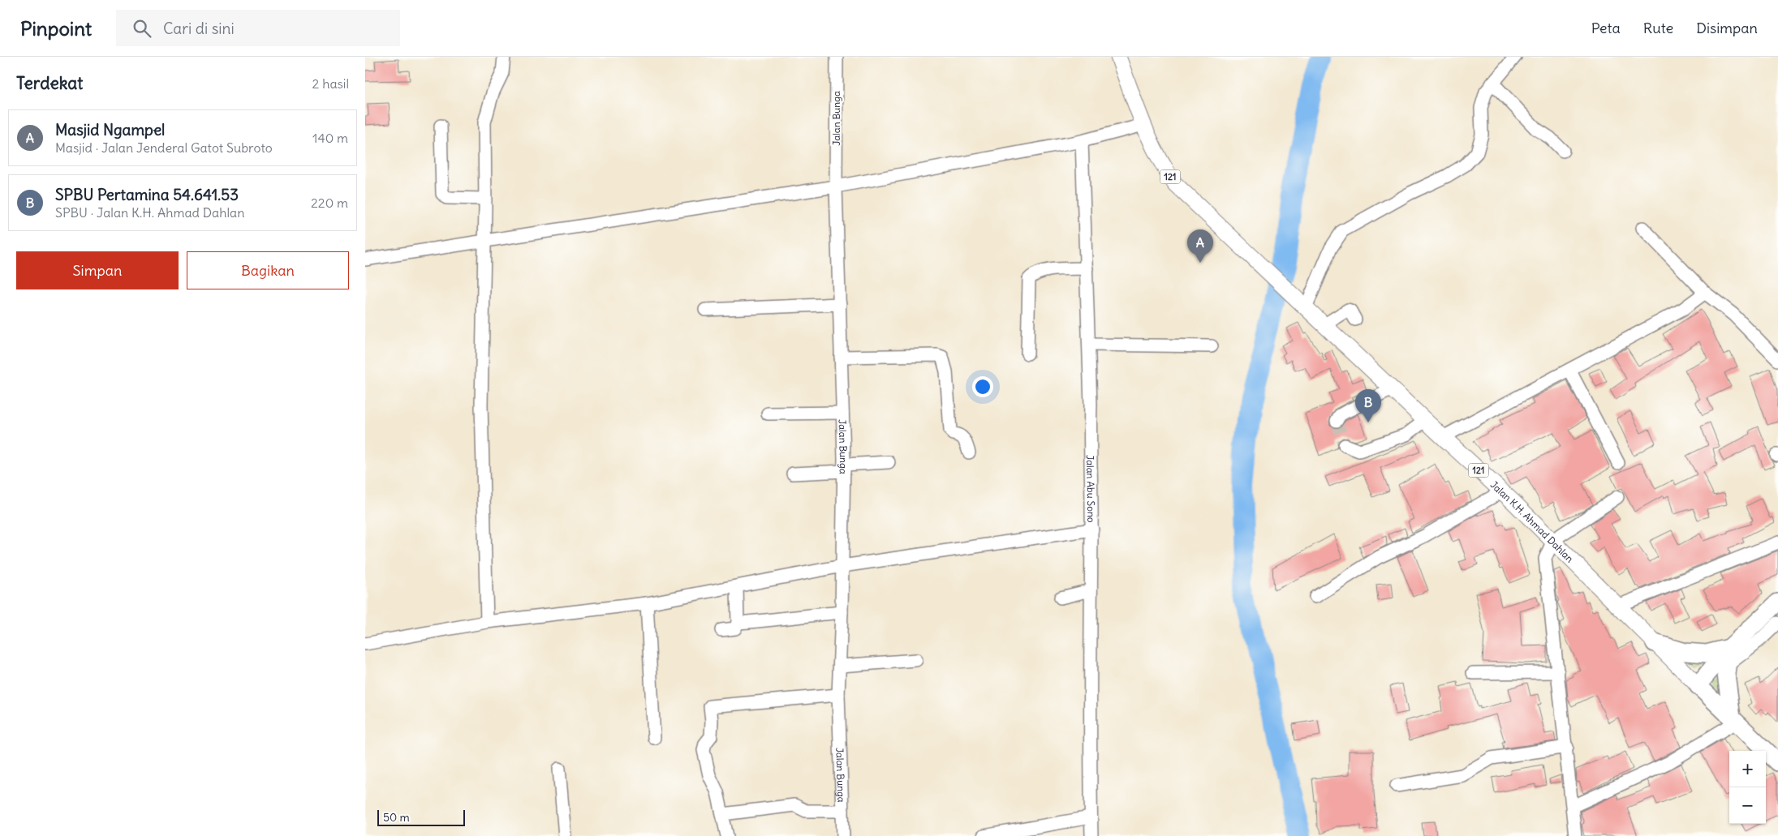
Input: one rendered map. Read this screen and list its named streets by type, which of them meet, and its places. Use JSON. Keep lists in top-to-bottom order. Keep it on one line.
{"streets":{"highway":["Jalan K.H. Ahmad Dahlan"],"main road":["121"],"street":["Jalan Bunga","Jalan Abu Sono"]},"crossings":[["121","Jalan K.H. Ahmad Dahlan"]],"scale_bar":"50 m","page":{"header":"Pinpoint","search":"Cari di sini","nav":["Peta","Rute","Disimpan"],"heading":["Terdekat","2 hasil"],"list":[{"mark":"A","name":"Masjid Ngampel","note":"Masjid · Jalan Jenderal Gatot Subroto","value":"140 m"},{"mark":"B","name":"SPBU Pertamina 54.641.53","note":"SPBU · Jalan K.H. Ahmad Dahlan","value":"220 m"}],"pins":["A","B"],"buttons":["Simpan","Bagikan"],"map_buttons":["+","−"],"scale":"50 m"}}
